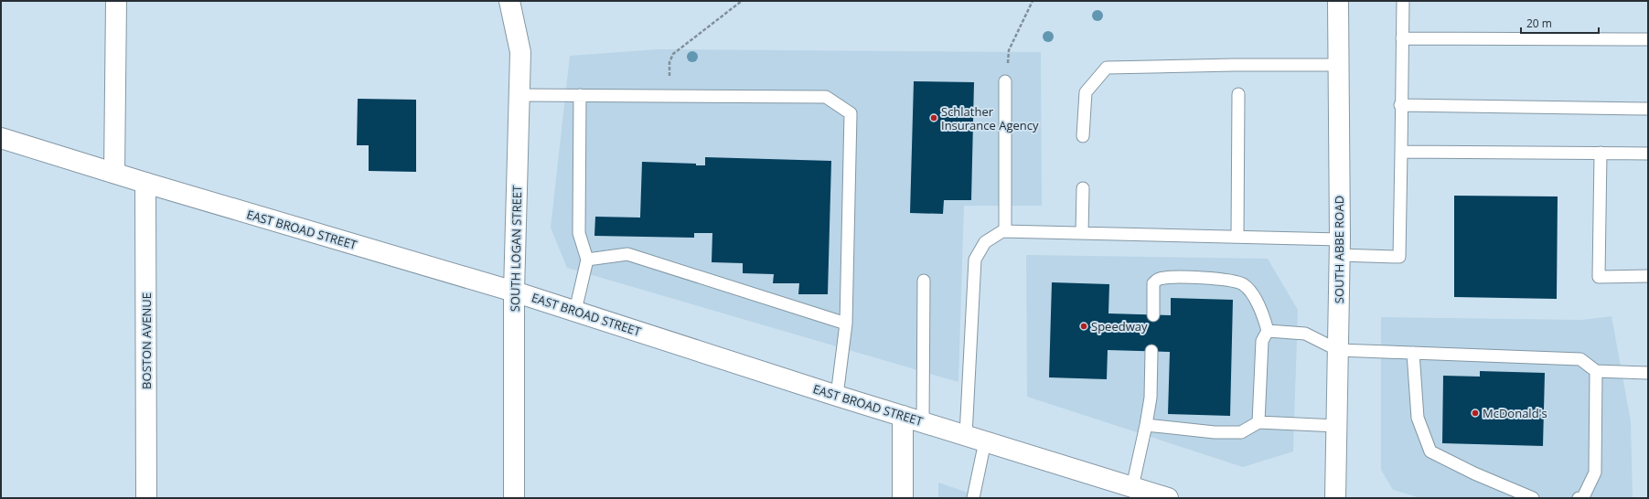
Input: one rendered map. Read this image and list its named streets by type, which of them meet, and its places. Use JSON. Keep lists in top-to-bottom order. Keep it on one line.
{"streets":{"street":["EAST BROAD STREET","SOUTH LOGAN STREET","SOUTH ABBE ROAD","BOSTON AVENUE"]},"crossings":[["EAST BROAD STREET","SOUTH LOGAN STREET"],["EAST BROAD STREET","BOSTON AVENUE"]],"places":["Schlather Insurance Agency","Speedway","McDonald's"],"scale_bar":"20 m"}
